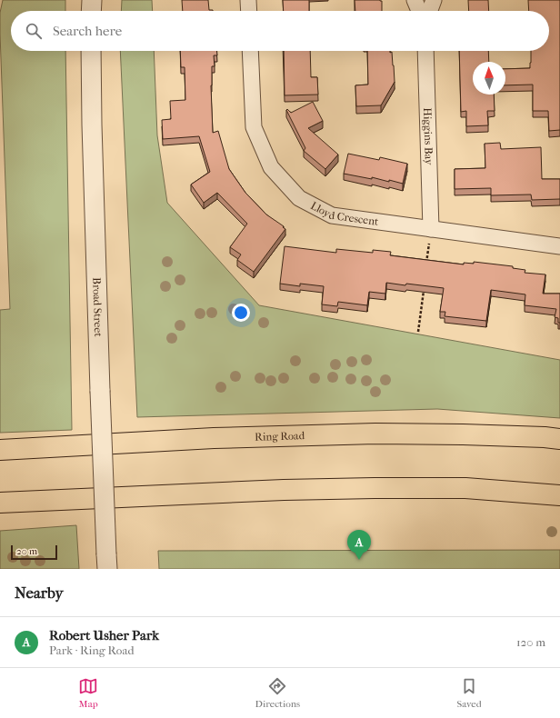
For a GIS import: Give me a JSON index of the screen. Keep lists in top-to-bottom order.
{
  "streets": {
    "highway": ["Ring Road"],
    "street": ["Higgins Bay", "Lloyd Crescent", "Broad Street"]
  },
  "crossings": [
    ["Higgins Bay", "Lloyd Crescent"]
  ],
  "scale_bar": "20 m",
  "north": "top",
  "page": {
    "search": "Search here",
    "pins": "A",
    "scale": "20 m",
    "heading": "Nearby",
    "list": [
      {
        "mark": "A",
        "name": "Robert Usher Park",
        "note": "Park · Ring Road",
        "value": "120 m"
      }
    ],
    "nav": ["Map", "Directions", "Saved"]
  }
}
